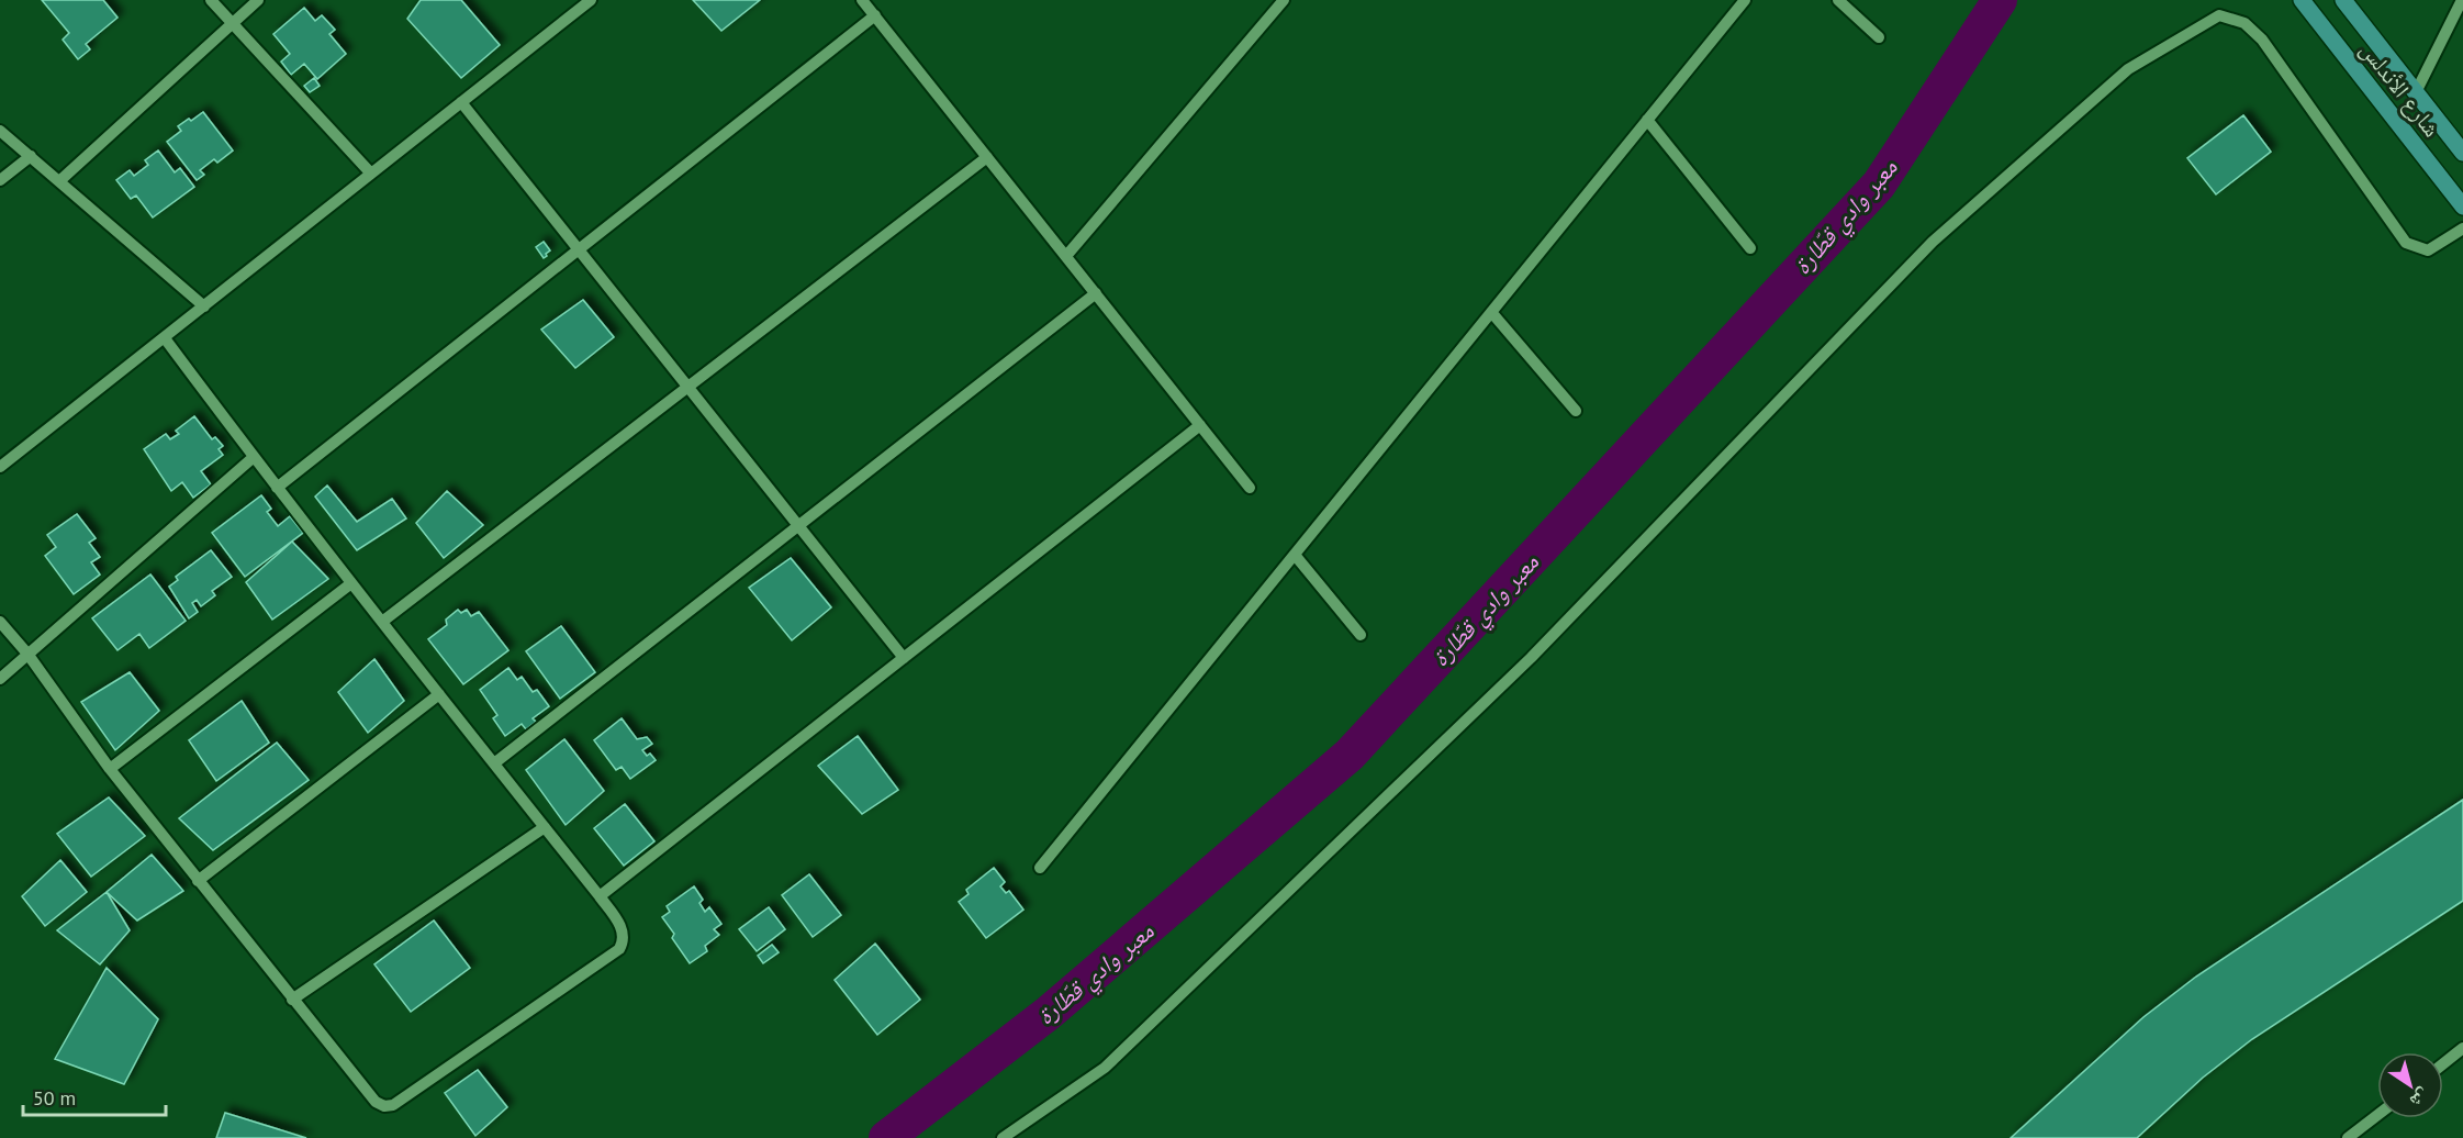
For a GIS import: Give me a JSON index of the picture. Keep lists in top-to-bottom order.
{
  "streets": {
    "main road": ["شارع الأندلس"]
  },
  "water": ["معبر وادي قطّارة"],
  "scale_bar": "50 m",
  "north": "bottom right"
}
